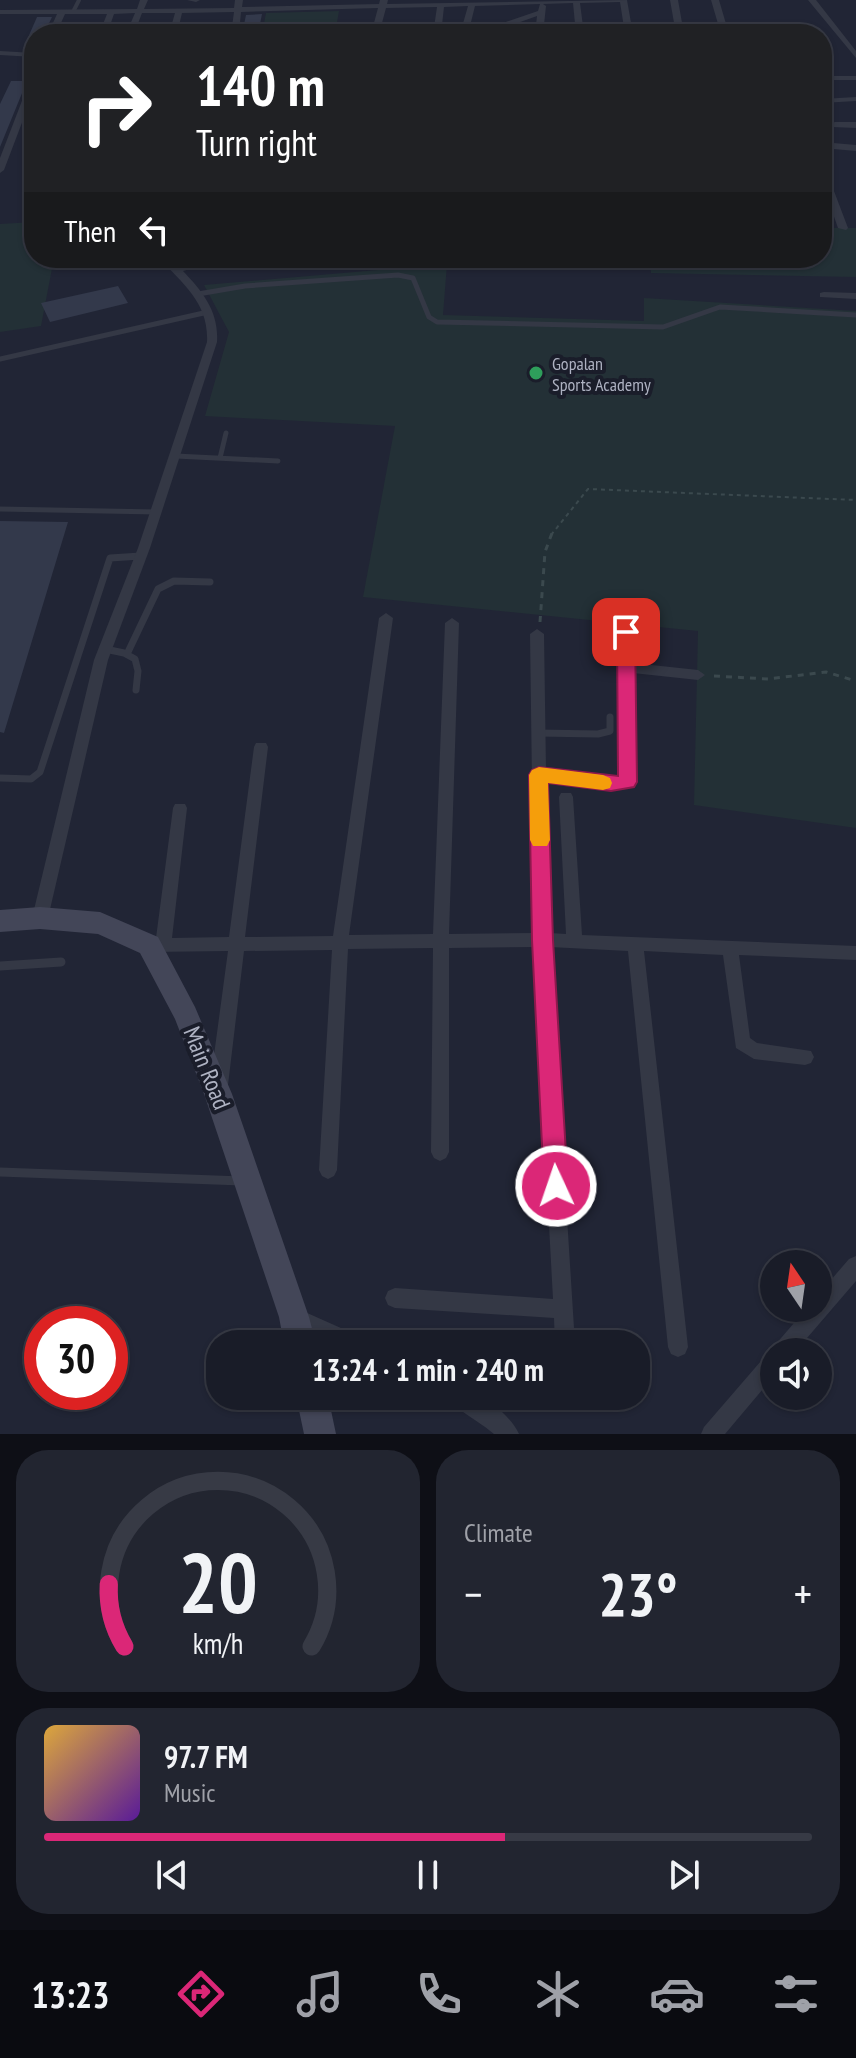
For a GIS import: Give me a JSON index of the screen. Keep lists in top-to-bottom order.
{
  "streets": {
    "street": ["Main Road"]
  },
  "places": ["Gopalan Sports Academy"],
  "north": "top",
  "page": {
    "turn": ["140 m", "Turn right"],
    "then": "Then",
    "limit": "30",
    "trip": "13:24 · 1 min · 240 m",
    "tile": "Climate",
    "heat": ["−", "23°", "+"],
    "song": ["97.7 FM", "Music"],
    "tabs": "13:23",
    "gauge": ["20", "km/h"]
  }
}
